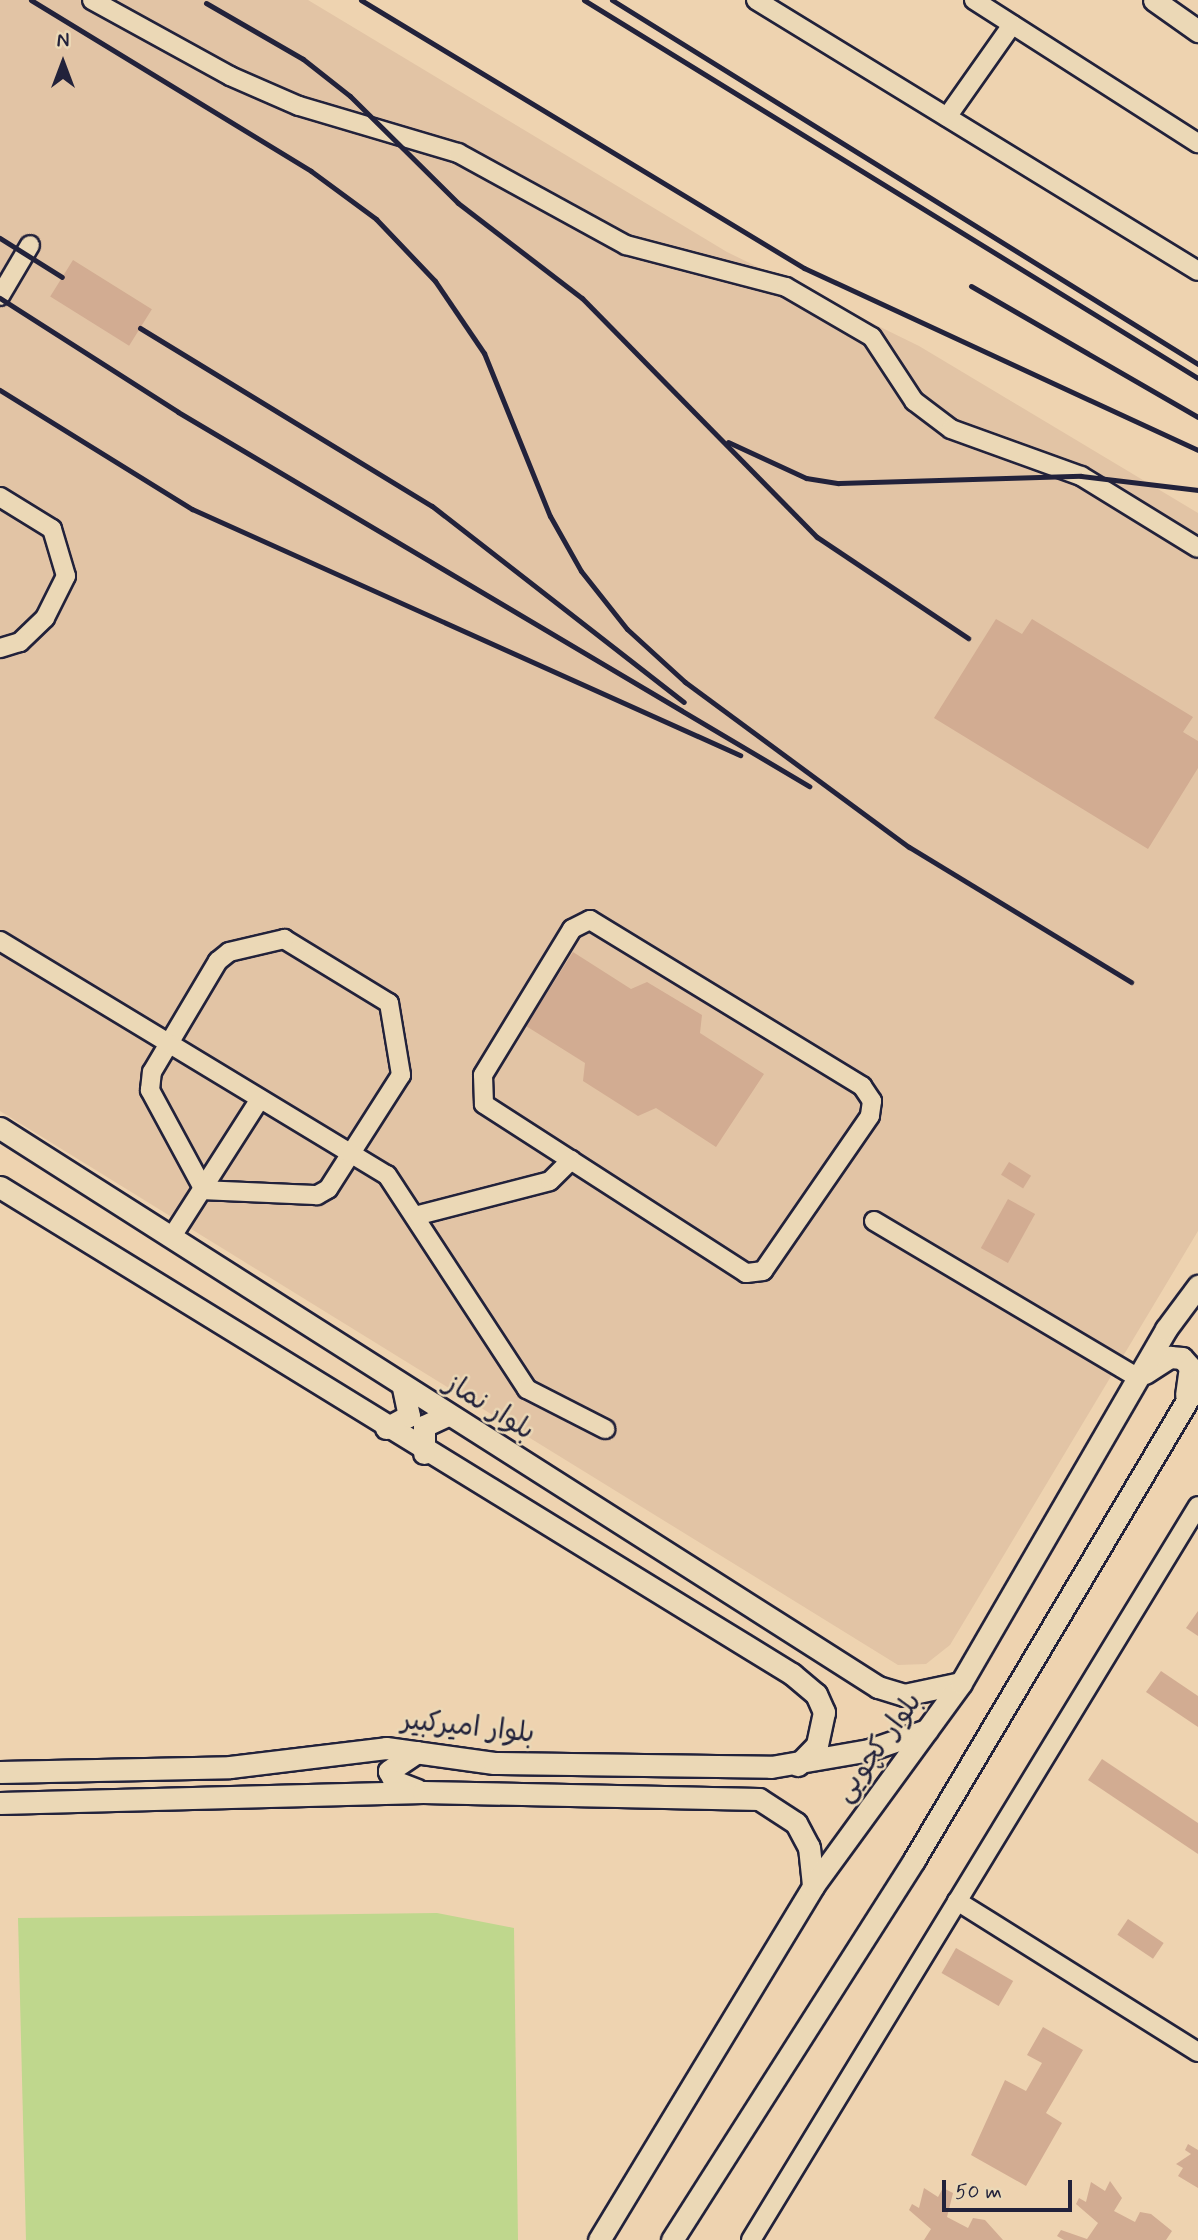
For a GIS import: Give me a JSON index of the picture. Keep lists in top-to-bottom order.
{
  "streets": {
    "main road": ["بلوار نماز", "بلوار امیرکبیر", "بلوار کچویی"]
  },
  "crossings": [
    ["بلوار نماز", "بلوار کچویی"],
    ["بلوار امیرکبیر", "بلوار کچویی"]
  ],
  "scale_bar": "50 m",
  "north": "top"
}
